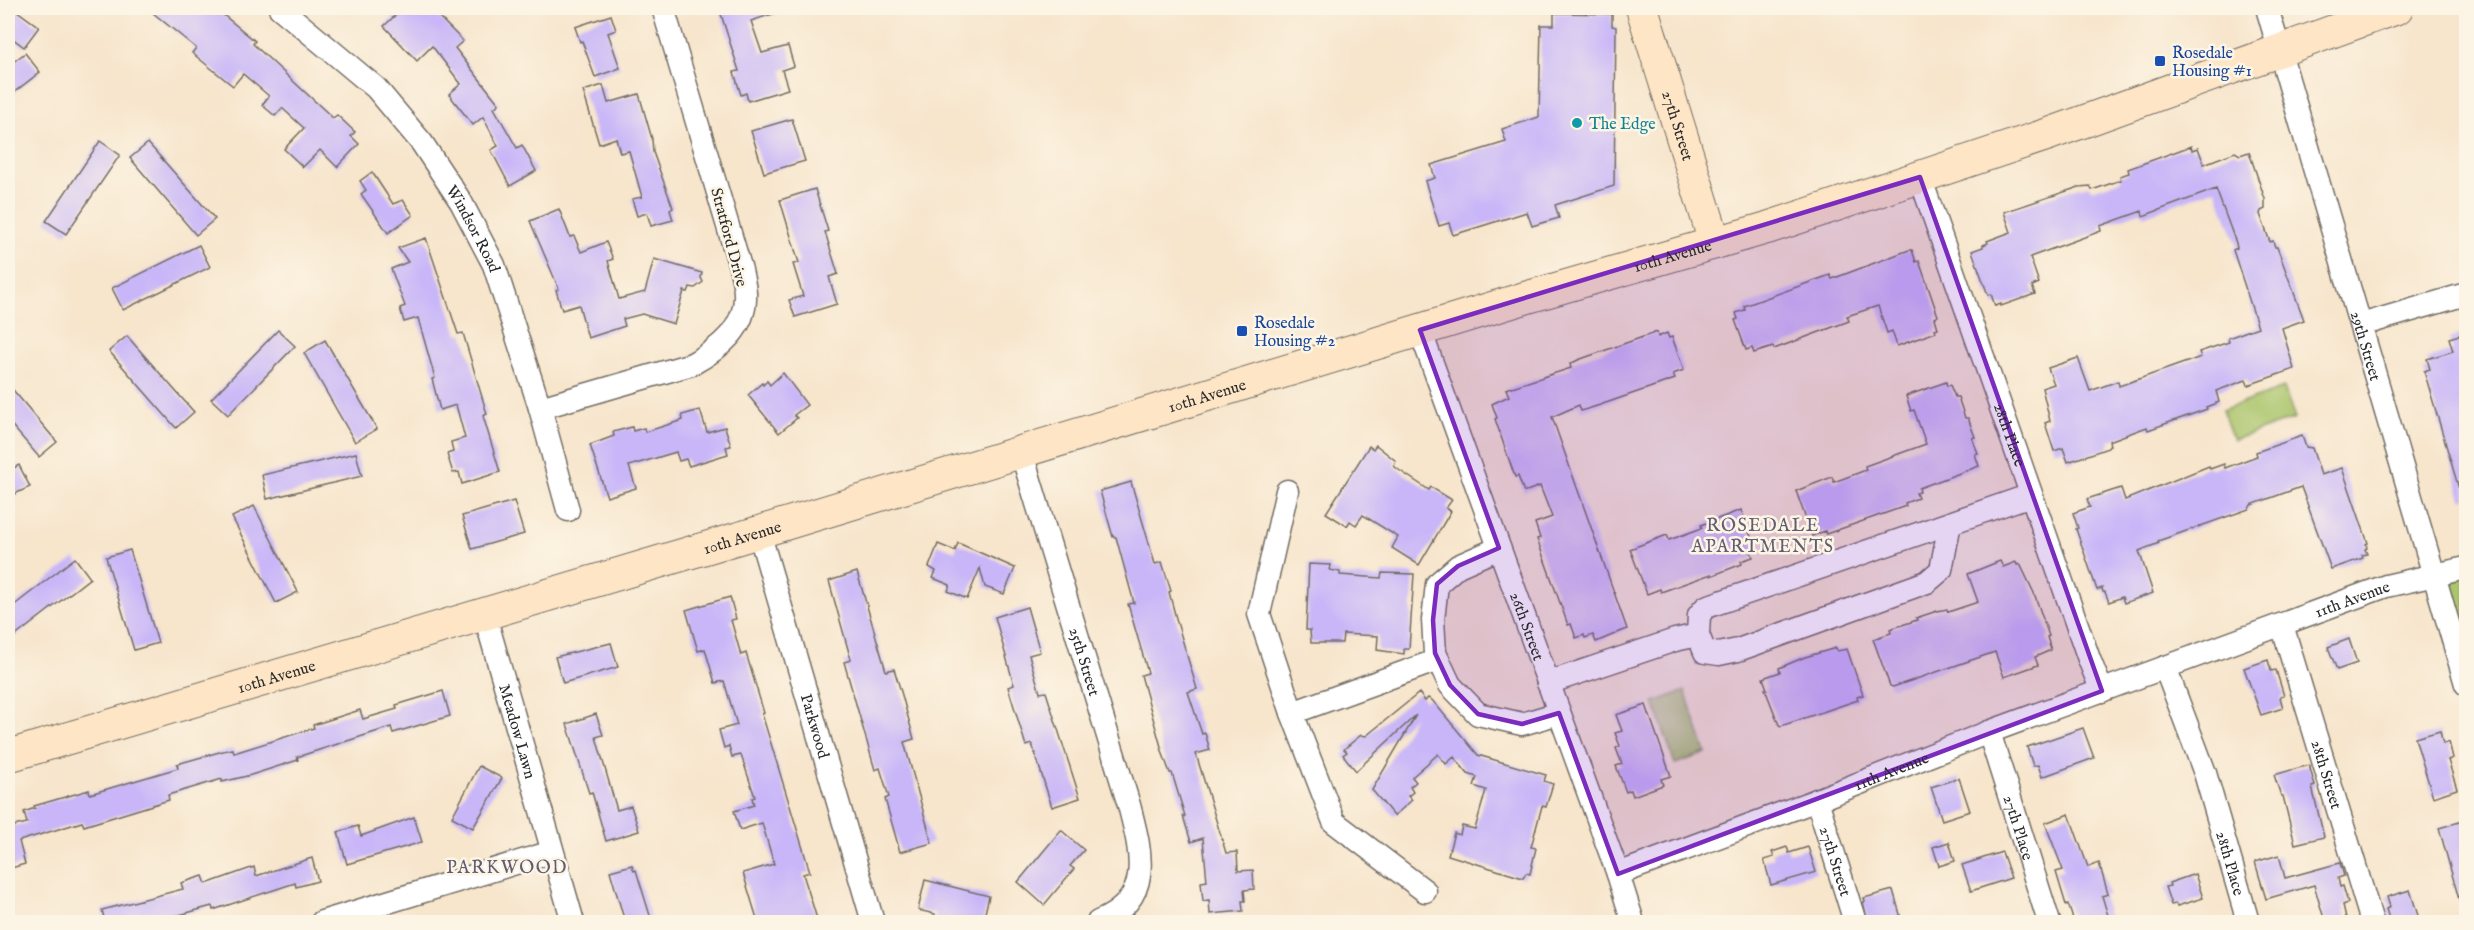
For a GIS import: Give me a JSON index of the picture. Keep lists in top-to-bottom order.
{
  "streets": {
    "main road": ["27th Street", "10th Avenue"],
    "street": [
      "Windsor Road",
      "Stratford Drive",
      "29th Street",
      "28th Place",
      "11th Avenue",
      "26th Street",
      "25th Street",
      "Parkwood",
      "Meadow Lawn",
      "28th Street",
      "27th Place"
    ]
  },
  "crossings": [
    ["27th Street", "10th Avenue"],
    ["27th Street", "11th Avenue"],
    ["Windsor Road", "Stratford Drive"],
    ["10th Avenue", "29th Street"],
    ["10th Avenue", "28th Place"],
    ["10th Avenue", "26th Street"],
    ["10th Avenue", "25th Street"],
    ["10th Avenue", "Parkwood"],
    ["10th Avenue", "Meadow Lawn"],
    ["29th Street", "11th Avenue"],
    ["28th Place", "11th Avenue"],
    ["11th Avenue", "26th Street"],
    ["11th Avenue", "28th Street"],
    ["11th Avenue", "27th Place"]
  ],
  "districts": ["ROSEDALE APARTMENTS", "PARKWOOD"],
  "places": {
    "transit": ["Rosedale Housing #1", "Rosedale Housing #2"],
    "other": ["The Edge"]
  }
}
